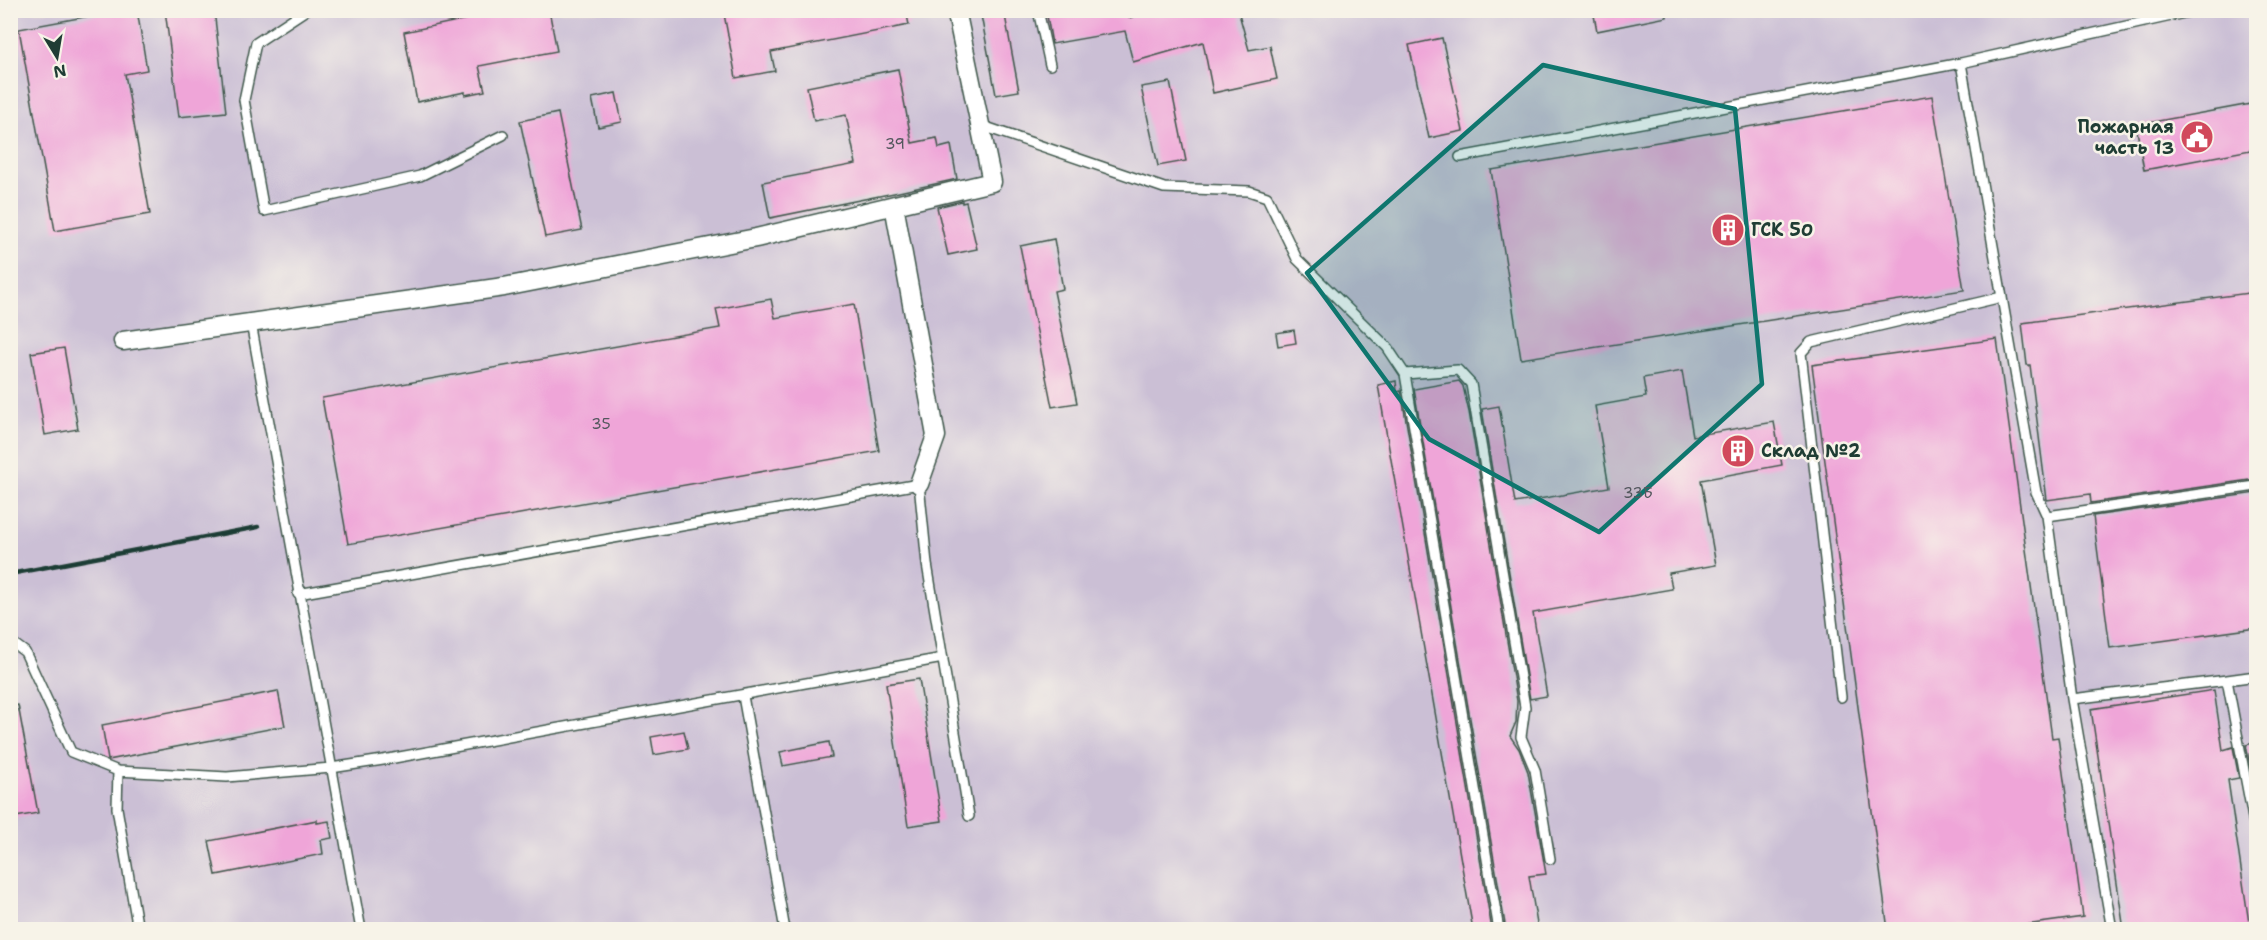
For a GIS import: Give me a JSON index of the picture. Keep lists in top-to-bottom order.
{
  "places": {
    "public building": ["Пожарная часть 13"],
    "building": ["ГСК 50", "Склад №2"]
  },
  "house_numbers": ["39", "35", "33Б"],
  "north": "bottom"
}
